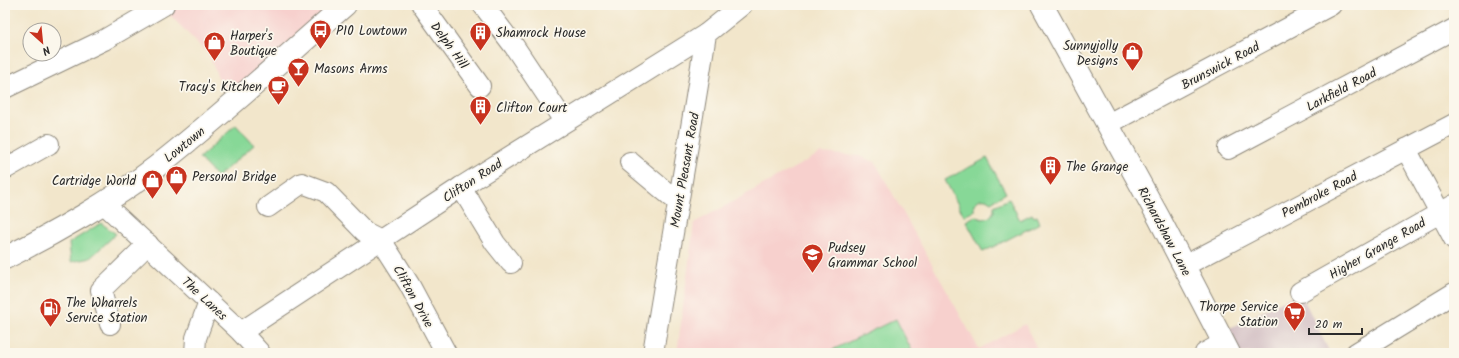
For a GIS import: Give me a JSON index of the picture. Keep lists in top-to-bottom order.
{
  "streets": {
    "main road": ["Lowtown", "Richardshaw Lane"],
    "street": [
      "Delph Hill",
      "Brunswick Road",
      "Larkfield Road",
      "Mount Pleasant Road",
      "Clifton Road",
      "Pembroke Road",
      "Higher Grange Road",
      "Clifton Drive",
      "The Lanes"
    ]
  },
  "crossings": [
    ["Brunswick Road", "Richardshaw Lane"],
    ["Lowtown", "The Lanes"],
    ["Mount Pleasant Road", "Clifton Road"],
    ["Clifton Road", "Clifton Drive"],
    ["Clifton Road", "The Lanes"],
    ["Pembroke Road", "Richardshaw Lane"]
  ],
  "places": {
    "bus stop": ["P10 Lowtown"],
    "building": ["Shamrock House", "Clifton Court", "The Grange"],
    "shop": [
      "Harper's Boutique",
      "Sunnyjolly Designs",
      "Personal Bridge",
      "Cartridge World"
    ],
    "bar": ["Masons Arms"],
    "cafe": ["Tracy's Kitchen"],
    "school or university": ["Pudsey Grammar School"],
    "fuel station": ["The Wharrels Service Station"],
    "supermarket": ["Thorpe Service Station"]
  },
  "scale_bar": "20 m",
  "north": "bottom right"
}
